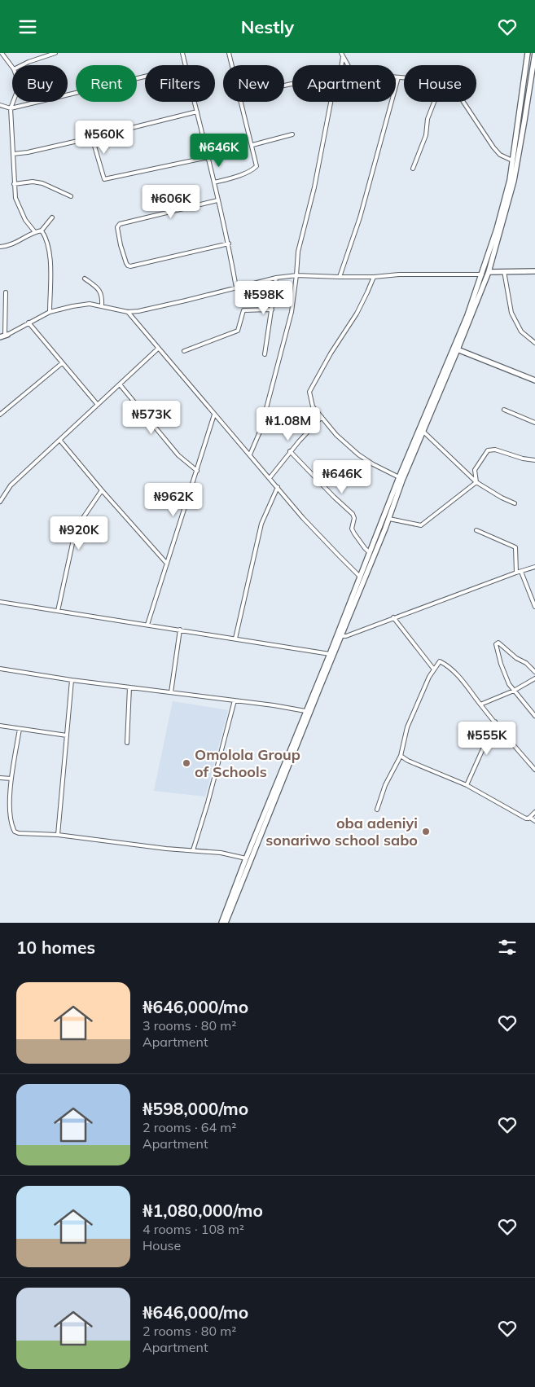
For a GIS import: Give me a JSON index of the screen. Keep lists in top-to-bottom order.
{
  "places": ["Omolola Group of Schools", "oba adeniyi sonariwo school sabo"],
  "page": {
    "header": "Nestly",
    "chip": [
      "Buy",
      "Rent",
      "Filters",
      "New",
      "Apartment",
      "House"
    ],
    "price": [
      "₦560K",
      "₦646K",
      "₦606K",
      "₦598K",
      "₦573K",
      "₦1.08M",
      "₦646K",
      "₦962K",
      "₦920K",
      "₦555K"
    ],
    "heading": "10 homes",
    "list": [
      {
        "name": "₦646,000/mo",
        "note": "3 rooms · 80 m² · Apartment"
      },
      {
        "name": "₦598,000/mo",
        "note": "2 rooms · 64 m² · Apartment"
      },
      {
        "name": "₦1,080,000/mo",
        "note": "4 rooms · 108 m² · House"
      },
      {
        "name": "₦646,000/mo",
        "note": "2 rooms · 80 m² · Apartment"
      }
    ]
  }
}
